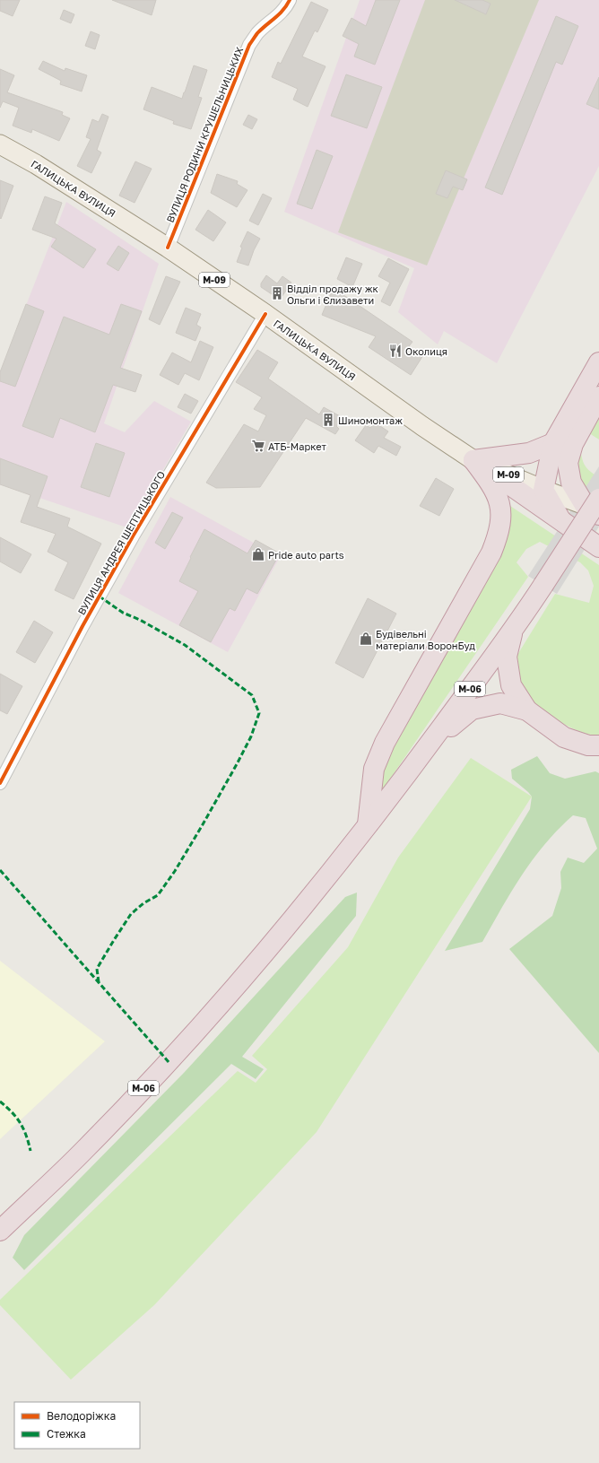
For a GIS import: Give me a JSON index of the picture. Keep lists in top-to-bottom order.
{
  "streets": {
    "highway": ["М-06"],
    "main road": ["ГАЛИЦЬКА ВУЛИЦЯ", "М-09"],
    "street": ["ВУЛИЦЯ РОДИНИ КРУШЕЛЬНИЦЬКИХ", "ВУЛИЦЯ АНДРЕЯ ШЕПТИЦЬКОГО"]
  },
  "crossings": [
    ["ВУЛИЦЯ РОДИНИ КРУШЕЛЬНИЦЬКИХ", "ГАЛИЦЬКА ВУЛИЦЯ"],
    ["ГАЛИЦЬКА ВУЛИЦЯ", "М-09"],
    ["ГАЛИЦЬКА ВУЛИЦЯ", "ВУЛИЦЯ АНДРЕЯ ШЕПТИЦЬКОГО"],
    ["М-09", "М-06"]
  ],
  "places": {
    "building": ["Відділ продажу жк Ольги і Єлизавети", "Шиномонтаж"],
    "restaurant": ["Околиця"],
    "supermarket": ["ATБ-Маркет"],
    "shop": ["Pride auto parts", "Будівельні матеріали ВоронБуд"]
  },
  "legend": ["Велодоріжка", "Стежка"]
}
